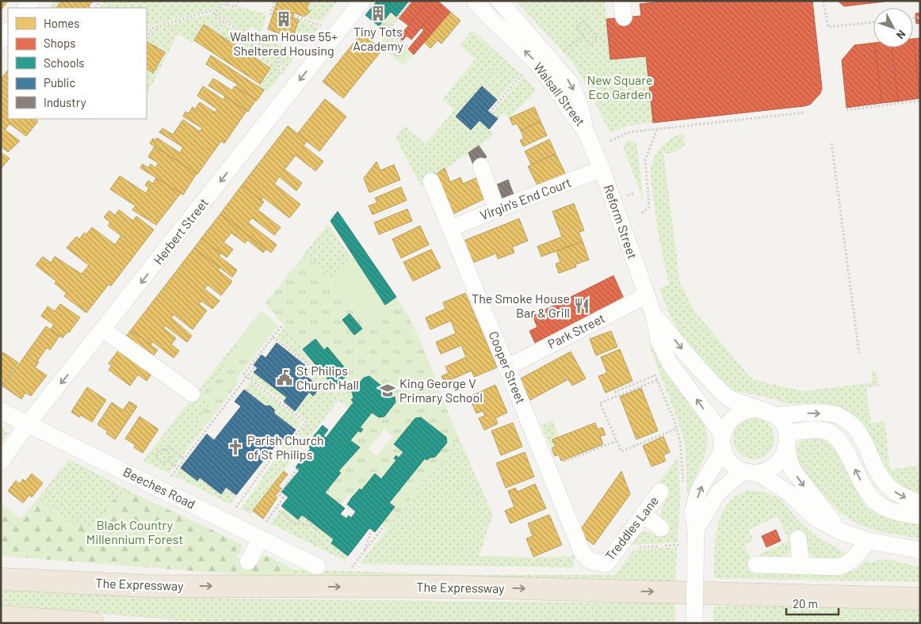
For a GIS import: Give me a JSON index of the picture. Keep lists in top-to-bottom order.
{
  "streets": {
    "highway": ["The Expressway"],
    "street": [
      "Walsall Street",
      "Virgin's End Court",
      "Reform Street",
      "Herbert Street",
      "Park Street",
      "Cooper Street",
      "Beeches Road",
      "Treddles Lane"
    ]
  },
  "crossings": [
    ["Walsall Street", "Reform Street"],
    ["Virgin's End Court", "Reform Street"],
    ["Virgin's End Court", "Cooper Street"],
    ["Reform Street", "Park Street"],
    ["Herbert Street", "Beeches Road"],
    ["Park Street", "Cooper Street"],
    ["Cooper Street", "Treddles Lane"]
  ],
  "one_way": ["Herbert Street", "The Expressway"],
  "parks": ["New Square Eco Garden", "Black Country Millennium Forest"],
  "places": {
    "building": ["Tiny Tots Academy", "Waltham House 55+ Sheltered Housing"],
    "restaurant": ["The Smoke House Bar & Grill"],
    "public building": ["St Philips Church Hall"],
    "school or university": ["King George V Primary School"],
    "church": ["Parish Church of St Philips"]
  },
  "legend": [
    "Homes",
    "Shops",
    "Schools",
    "Public",
    "Industry"
  ],
  "scale_bar": "20 m",
  "north": "bottom right"
}
